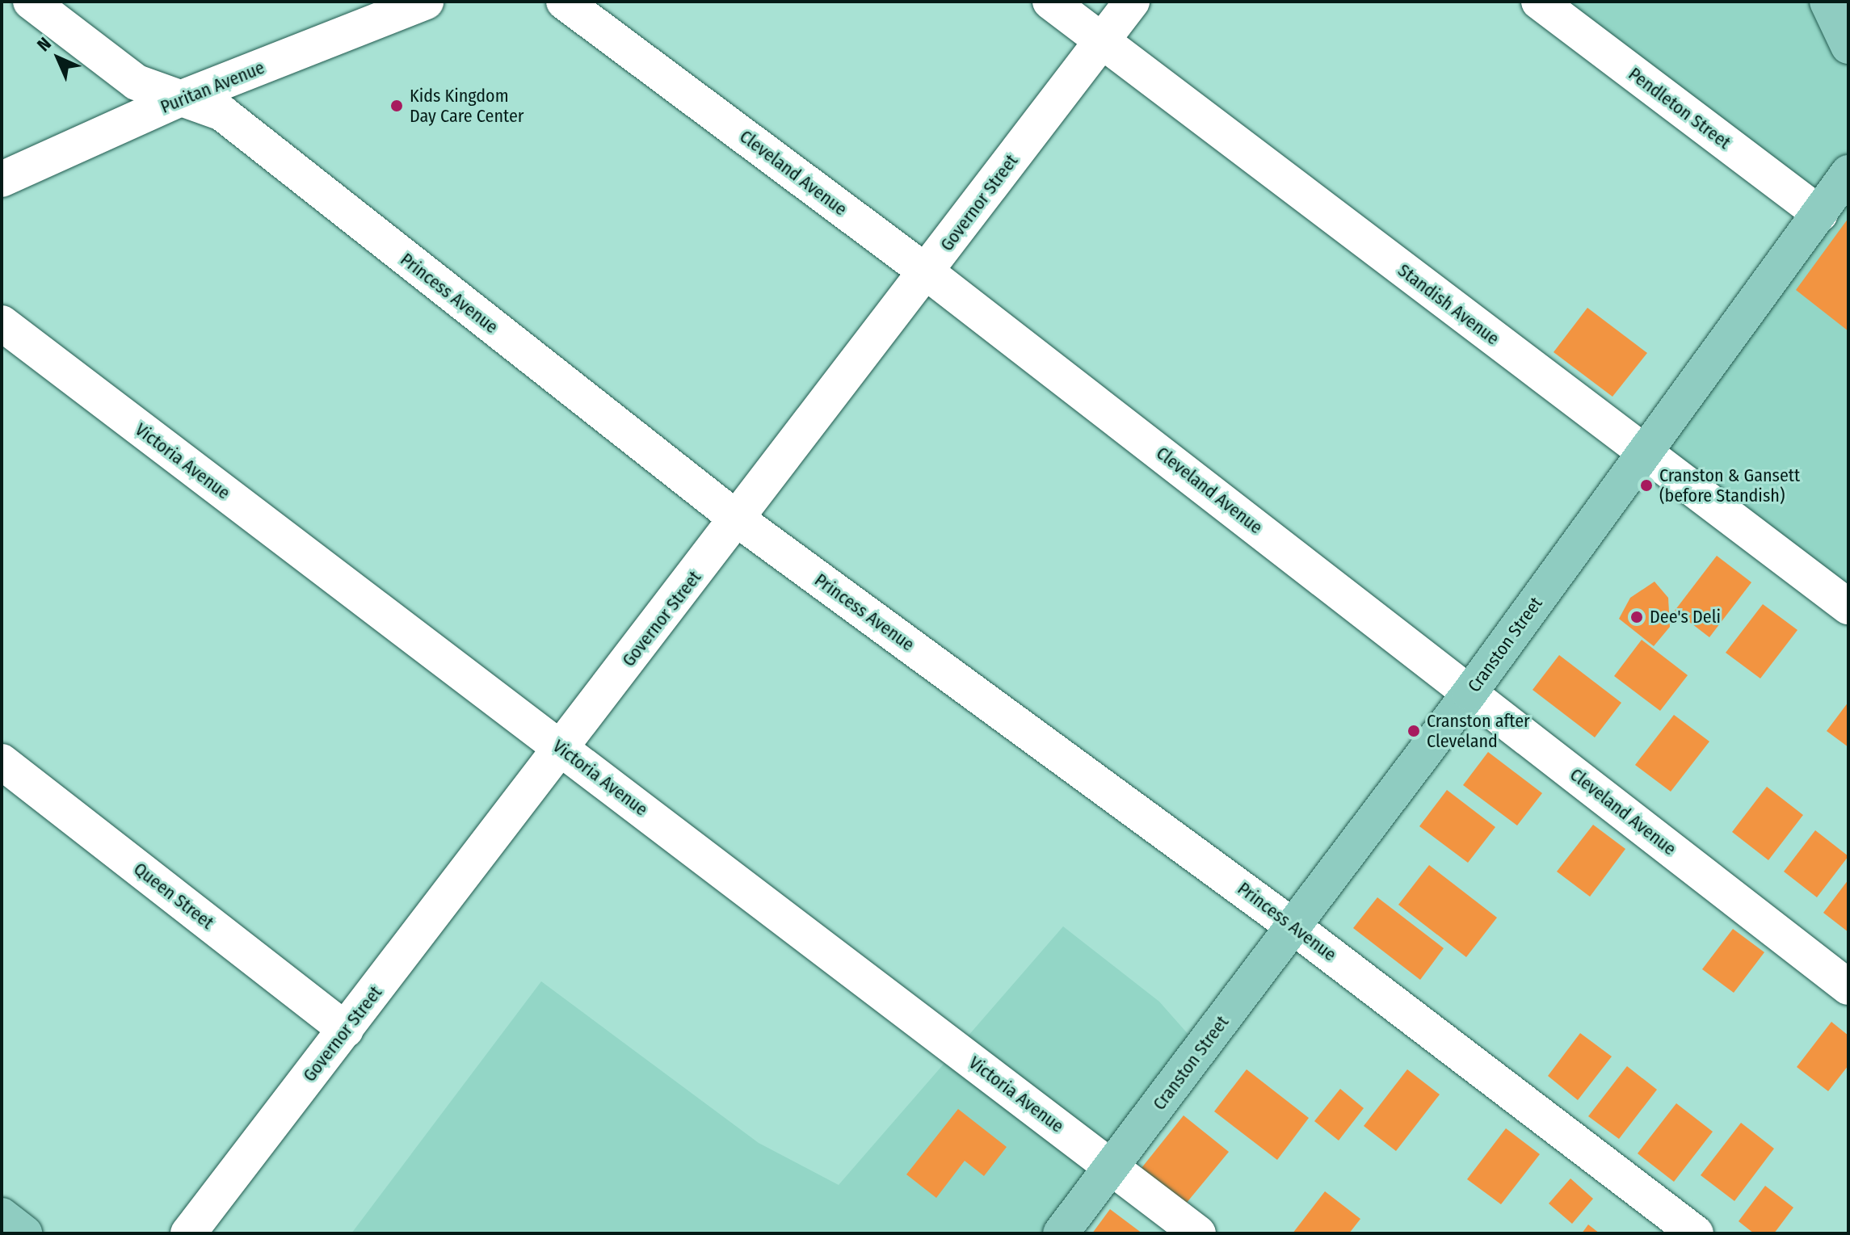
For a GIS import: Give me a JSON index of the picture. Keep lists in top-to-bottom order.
{
  "streets": {
    "main road": ["Cranston Street"],
    "street": [
      "Puritan Avenue",
      "Pendleton Street",
      "Cleveland Avenue",
      "Governor Street",
      "Princess Avenue",
      "Standish Avenue",
      "Victoria Avenue",
      "Queen Street"
    ]
  },
  "crossings": [
    ["Puritan Avenue", "Princess Avenue"],
    ["Pendleton Street", "Cranston Street"],
    ["Cleveland Avenue", "Governor Street"],
    ["Cleveland Avenue", "Cranston Street"],
    ["Governor Street", "Princess Avenue"],
    ["Governor Street", "Standish Avenue"],
    ["Governor Street", "Victoria Avenue"],
    ["Governor Street", "Queen Street"],
    ["Princess Avenue", "Cranston Street"],
    ["Standish Avenue", "Cranston Street"],
    ["Victoria Avenue", "Cranston Street"]
  ],
  "places": [
    "Kids Kingdom Day Care Center",
    "Cranston & Gansett (before Standish)",
    "Dee's Deli",
    "Cranston after Cleveland"
  ],
  "north": "top left"
}
